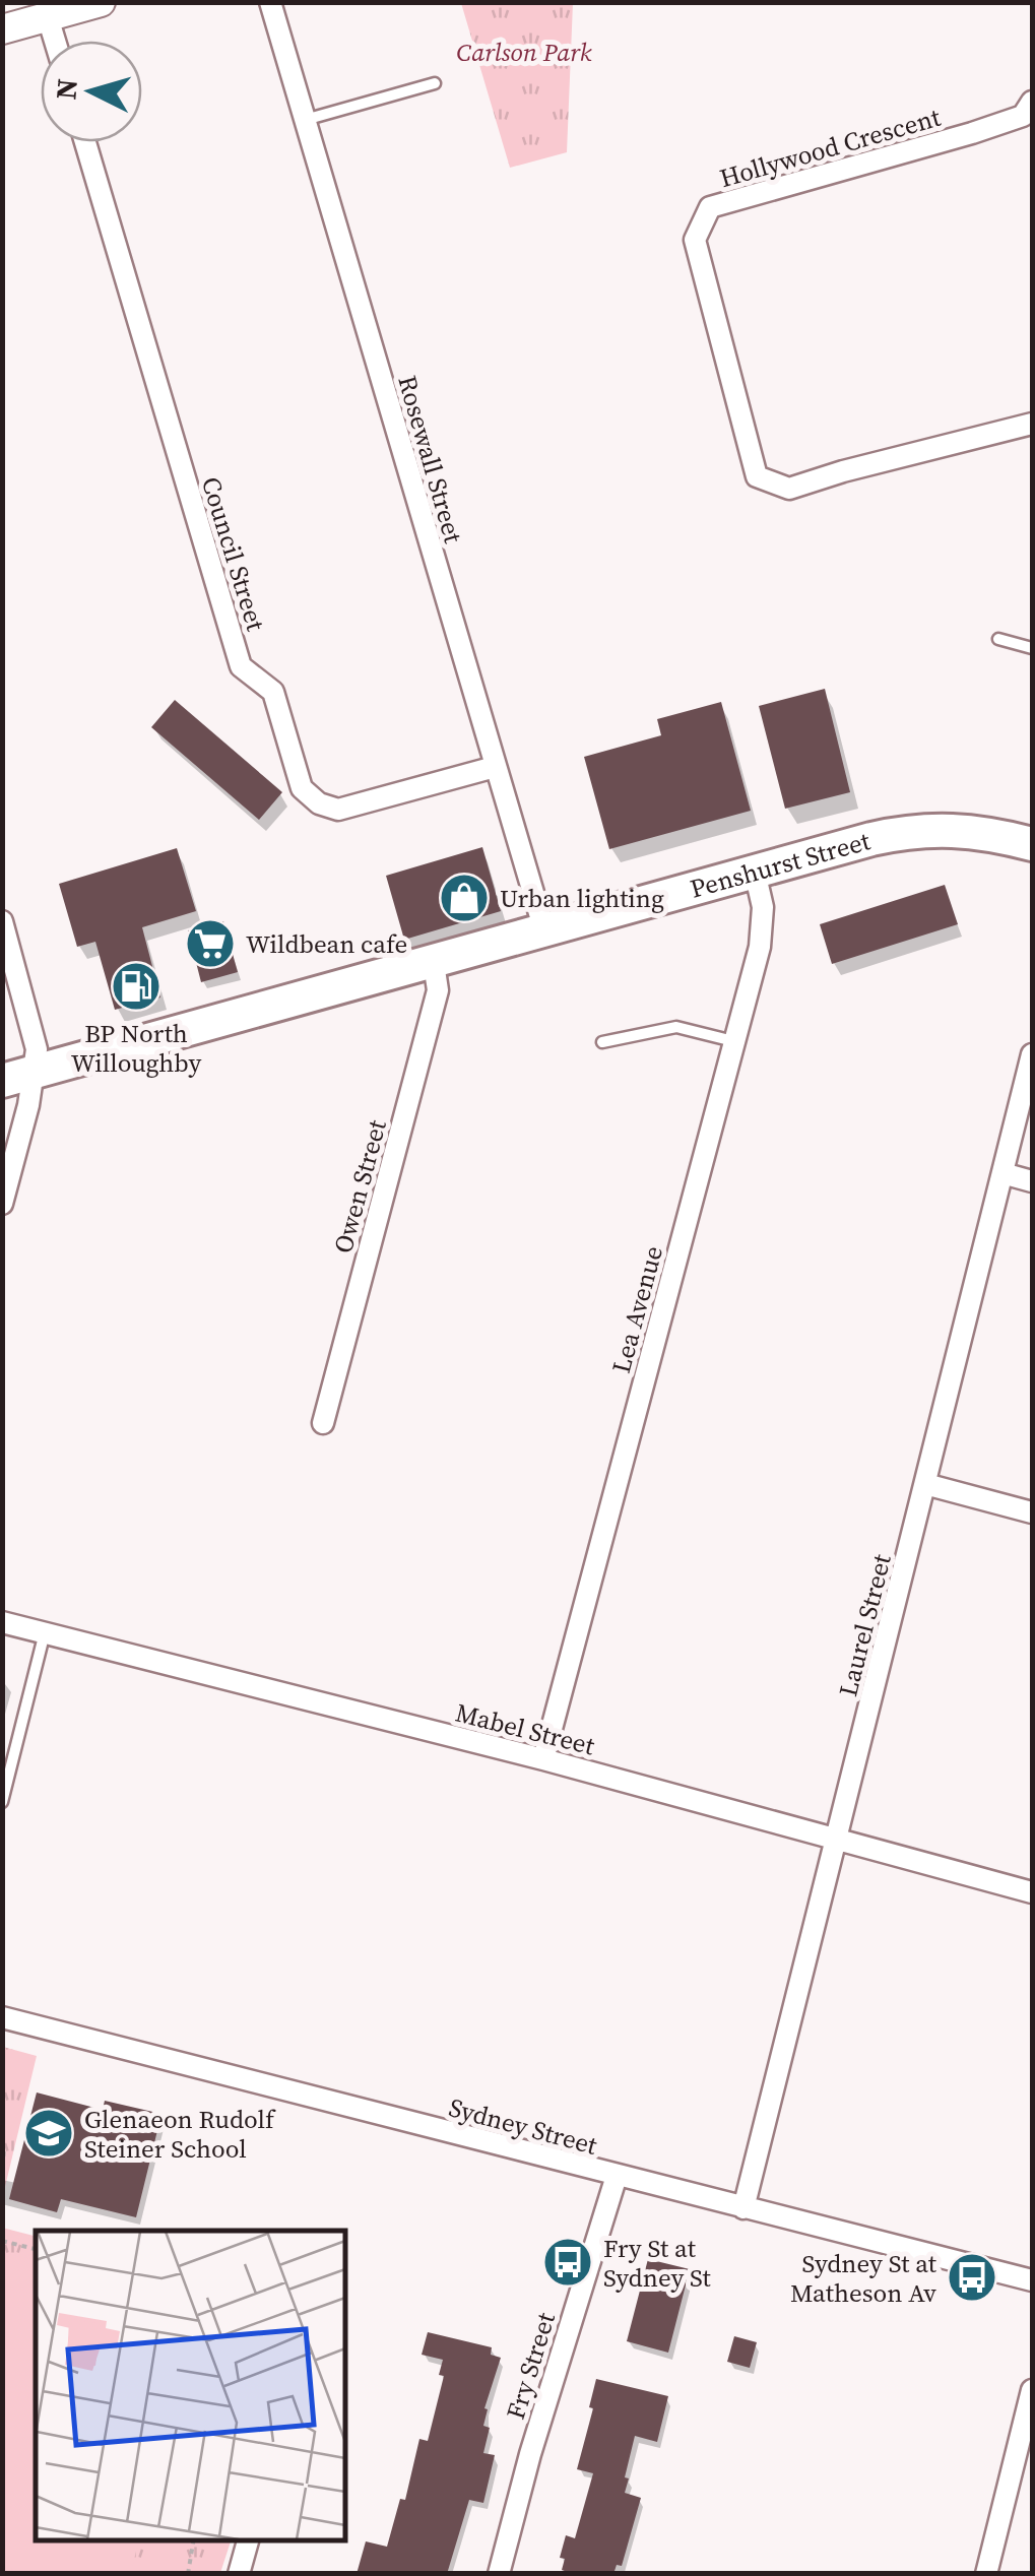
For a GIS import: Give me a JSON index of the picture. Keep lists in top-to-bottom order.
{
  "streets": {
    "main road": ["Penshurst Street"],
    "street": [
      "Hollywood Crescent",
      "Rosewall Street",
      "Council Street",
      "Owen Street",
      "Lea Avenue",
      "Laurel Street",
      "Mabel Street",
      "Sydney Street",
      "Fry Street"
    ]
  },
  "crossings": [
    ["Rosewall Street", "Council Street"],
    ["Rosewall Street", "Penshurst Street"],
    ["Penshurst Street", "Owen Street"],
    ["Penshurst Street", "Lea Avenue"],
    ["Lea Avenue", "Mabel Street"],
    ["Laurel Street", "Mabel Street"],
    ["Laurel Street", "Sydney Street"],
    ["Sydney Street", "Fry Street"]
  ],
  "parks": ["Carlson Park"],
  "places": {
    "shop": ["Urban lighting"],
    "supermarket": ["Wildbean cafe"],
    "fuel station": ["BP North Willoughby"],
    "school or university": ["Glenaeon Rudolf Steiner School"],
    "bus stop": ["Fry St at Sydney St", "Sydney St at Matheson Av"]
  },
  "north": "left"
}
